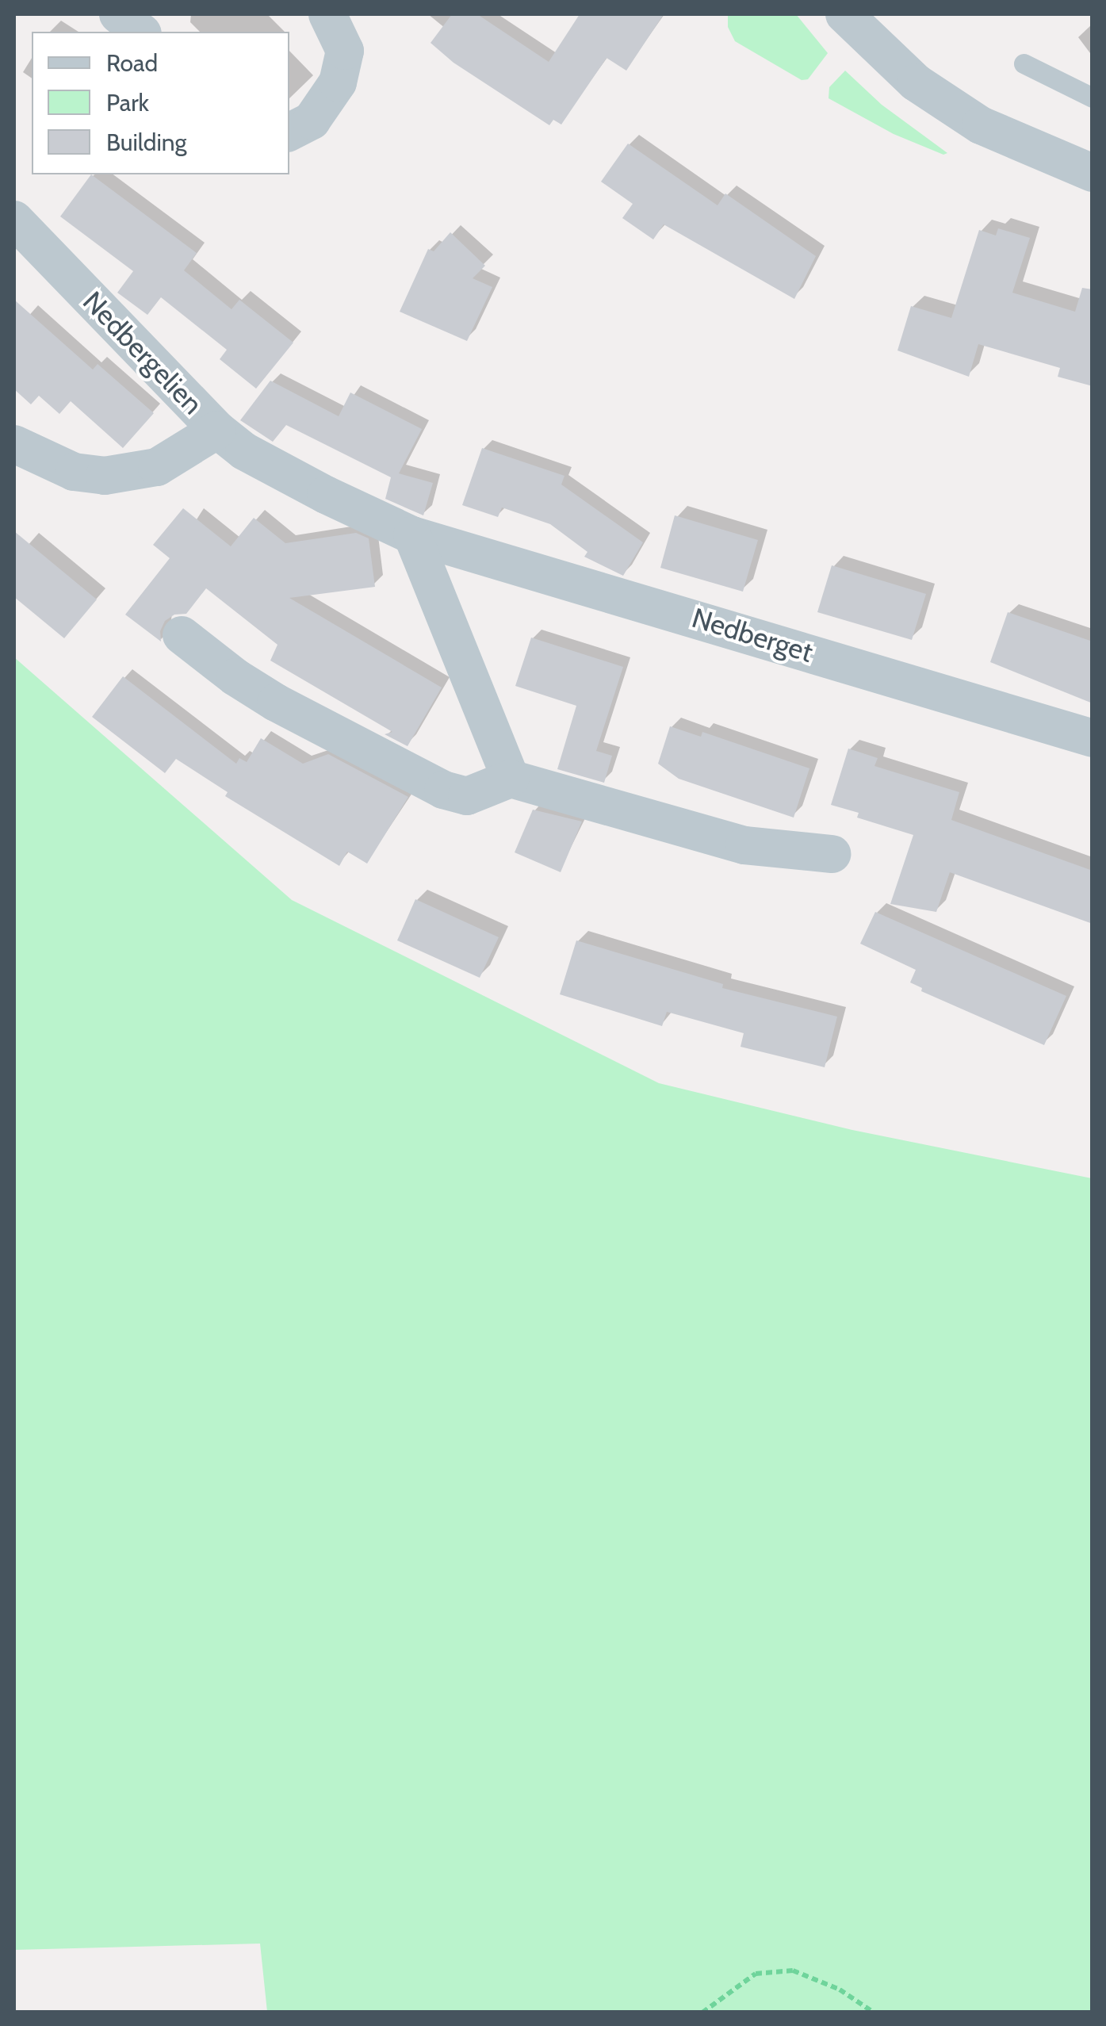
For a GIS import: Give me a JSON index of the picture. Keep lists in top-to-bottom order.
{
  "streets": {
    "street": ["Nedbergelien", "Nedberget"]
  },
  "crossings": [
    ["Nedbergelien", "Nedberget"]
  ],
  "legend": ["Road", "Park", "Building"]
}
